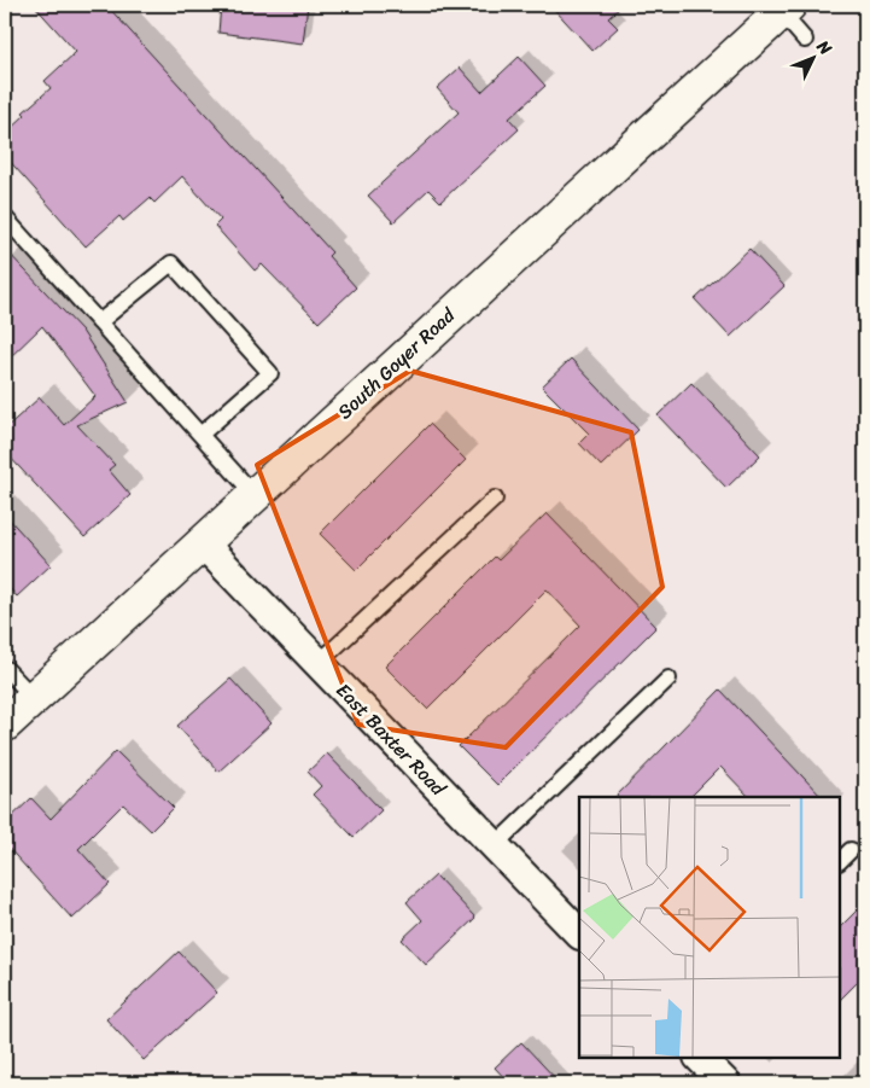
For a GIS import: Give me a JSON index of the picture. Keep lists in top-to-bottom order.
{
  "streets": {
    "street": ["South Goyer Road", "East Baxter Road"]
  },
  "crossings": [
    ["South Goyer Road", "East Baxter Road"]
  ],
  "north": "top right"
}
